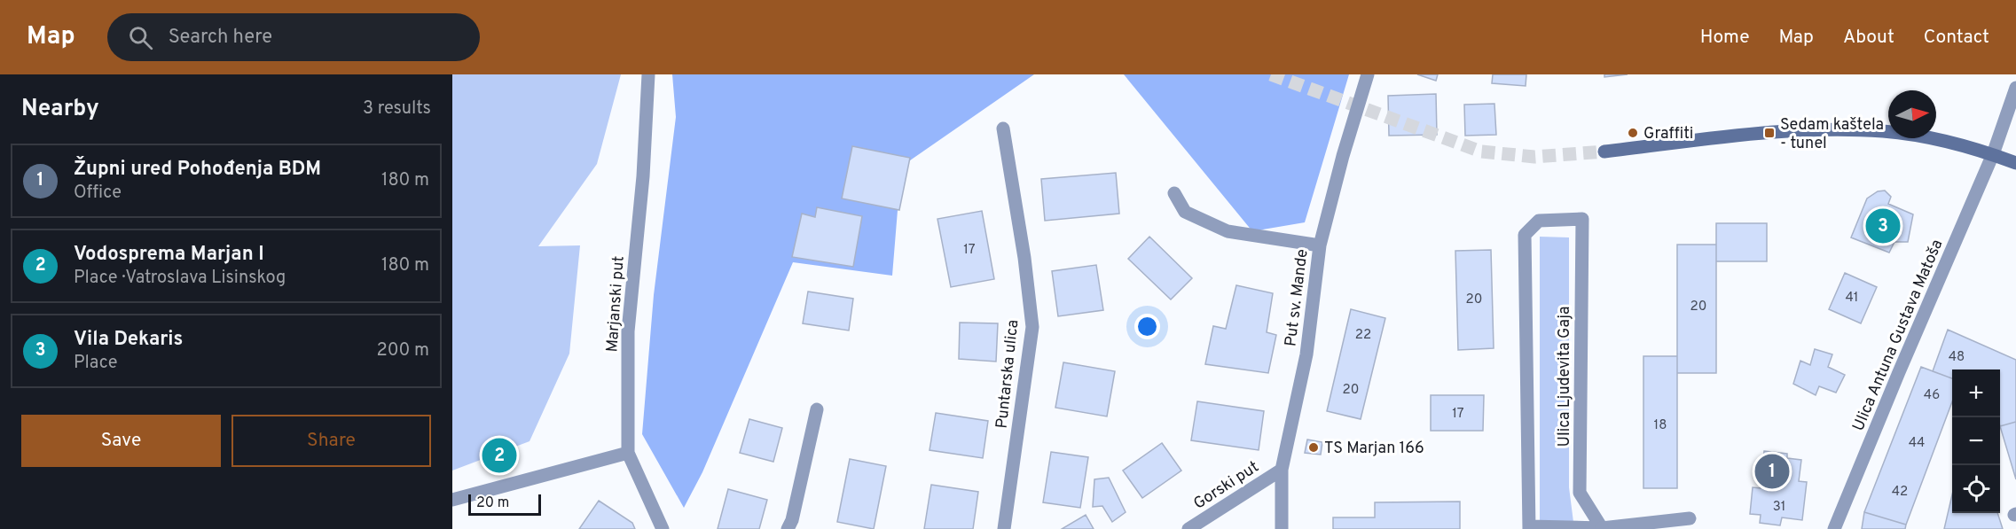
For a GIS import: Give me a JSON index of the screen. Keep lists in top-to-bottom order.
{
  "streets": {
    "street": [
      "Put sv. Mande",
      "Marjanski put",
      "Ulica Antuna Gustava Matoša",
      "Puntarska ulica",
      "Ulica Ljudevita Gaja",
      "Gorski put"
    ]
  },
  "crossings": [
    ["Put sv. Mande", "Gorski put"]
  ],
  "places": {
    "other": ["Graffiti", "TS Marjan 166"],
    "transit": ["Sedam kaštela - tunel"]
  },
  "house_numbers": [
    "17",
    "41",
    "20",
    "20",
    "22",
    "48",
    "20",
    "46",
    "17",
    "18",
    "44",
    "42",
    "31"
  ],
  "scale_bar": "20 m",
  "north": "right",
  "page": {
    "header": "Map",
    "search": "Search here",
    "nav": [
      "Home",
      "Map",
      "About",
      "Contact"
    ],
    "heading": ["Nearby", "3 results"],
    "list": [
      {
        "mark": "1",
        "name": "Župni ured Pohođenja BDM",
        "note": "Office",
        "value": "180 m"
      },
      {
        "mark": "2",
        "name": "Vodosprema Marjan I",
        "note": "Place · Vatroslava Lisinskog",
        "value": "180 m"
      },
      {
        "mark": "3",
        "name": "Vila Dekaris",
        "note": "Place",
        "value": "200 m"
      }
    ],
    "pins": ["3", "2", "1"],
    "map_buttons": ["+", "−"],
    "buttons": ["Save", "Share"],
    "scale": "20 m"
  }
}
